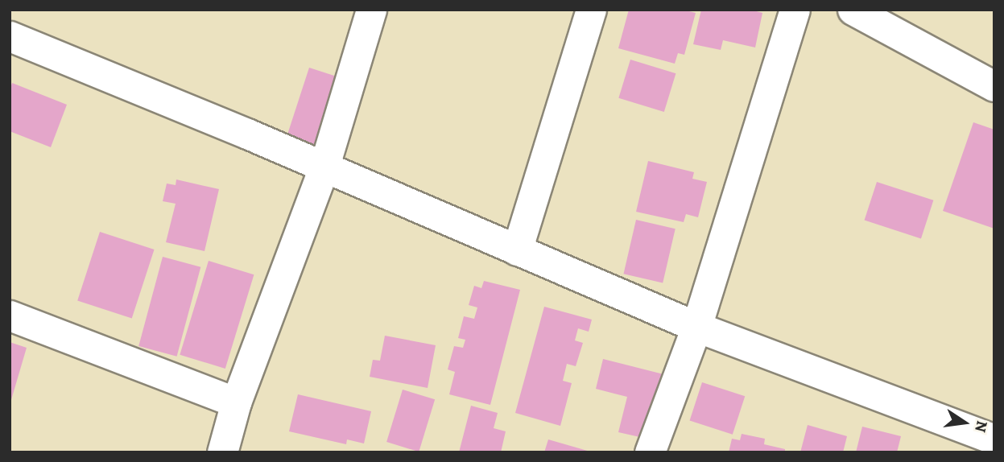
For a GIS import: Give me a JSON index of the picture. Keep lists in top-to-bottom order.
{
  "north": "right"
}
